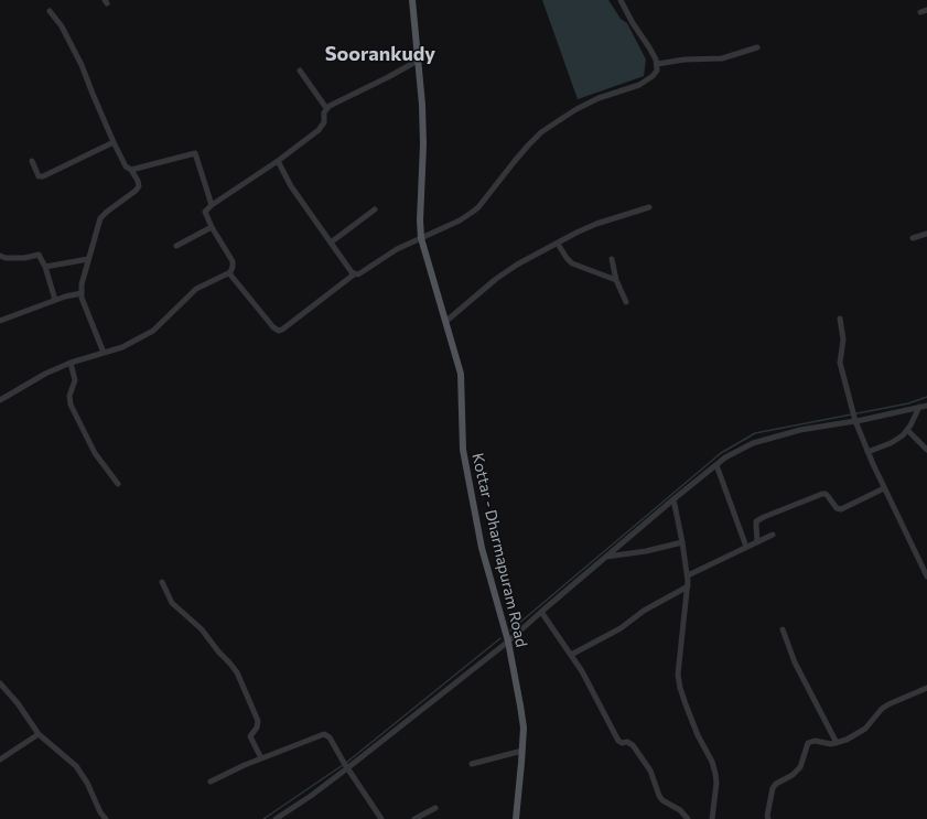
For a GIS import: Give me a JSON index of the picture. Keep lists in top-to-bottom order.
{
  "streets": {
    "main road": ["Kottar - Dharmapuram Road"]
  },
  "districts": ["Soorankudy"]
}
